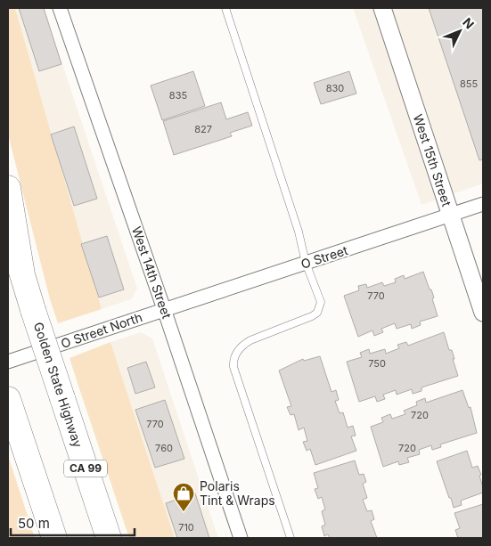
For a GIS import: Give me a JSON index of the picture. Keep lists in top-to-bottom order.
{
  "streets": {
    "highway": ["Golden State Highway", "CA 99"],
    "street": [
      "West 15th Street",
      "O Street",
      "West 14th Street",
      "O Street North"
    ]
  },
  "crossings": [
    ["West 15th Street", "O Street"],
    ["O Street", "West 14th Street"],
    ["O Street", "O Street North"],
    ["West 14th Street", "O Street North"]
  ],
  "places": {
    "shop": ["Polaris Tint & Wraps"]
  },
  "house_numbers": [
    "855",
    "830",
    "835",
    "827",
    "770",
    "750",
    "720",
    "770",
    "760",
    "720",
    "710"
  ],
  "scale_bar": "50 m",
  "north": "top right"
}
